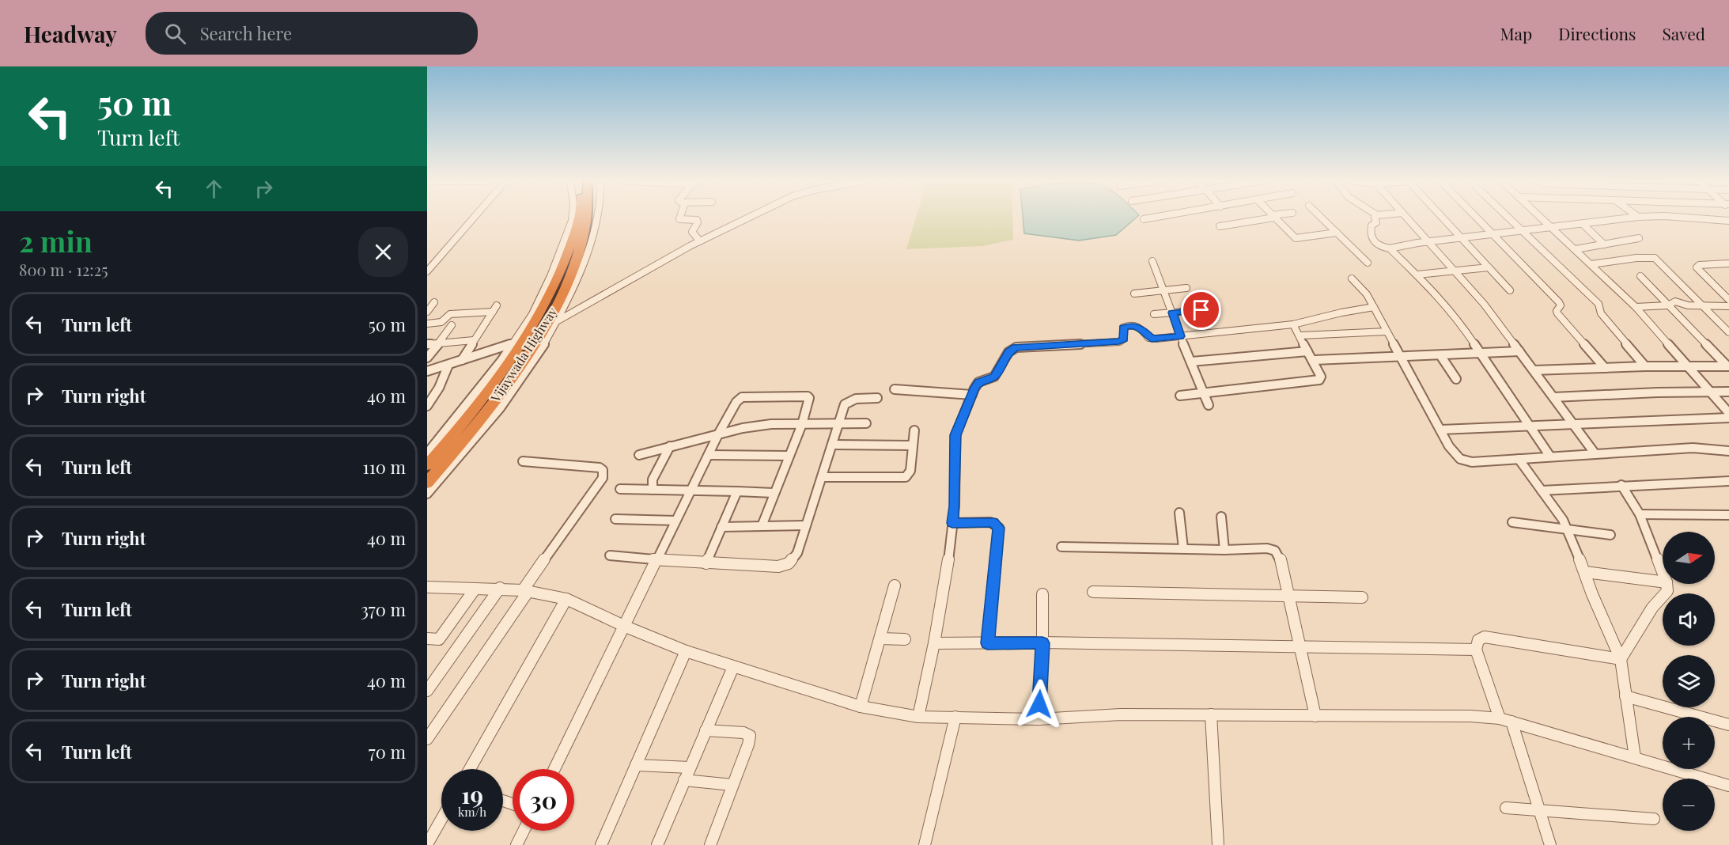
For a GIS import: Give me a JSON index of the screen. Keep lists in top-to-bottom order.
{
  "streets": {
    "highway": ["Vijaywada Highway"]
  },
  "north": "right",
  "page": {
    "header": "Headway",
    "search": "Search here",
    "nav": ["Map", "Directions", "Saved"],
    "turn": ["50 m", "Turn left"],
    "heading": ["2 min", "800 m · 12:25"],
    "list": [
      {
        "name": "Turn left",
        "value": "50 m"
      },
      {
        "name": "Turn right",
        "value": "40 m"
      },
      {
        "name": "Turn left",
        "value": "110 m"
      },
      {
        "name": "Turn right",
        "value": "40 m"
      },
      {
        "name": "Turn left",
        "value": "370 m"
      },
      {
        "name": "Turn right",
        "value": "40 m"
      },
      {
        "name": "Turn left",
        "value": "70 m"
      }
    ],
    "map_buttons": ["+", "−"],
    "speed": "19 km/h",
    "limit": "30"
  }
}
